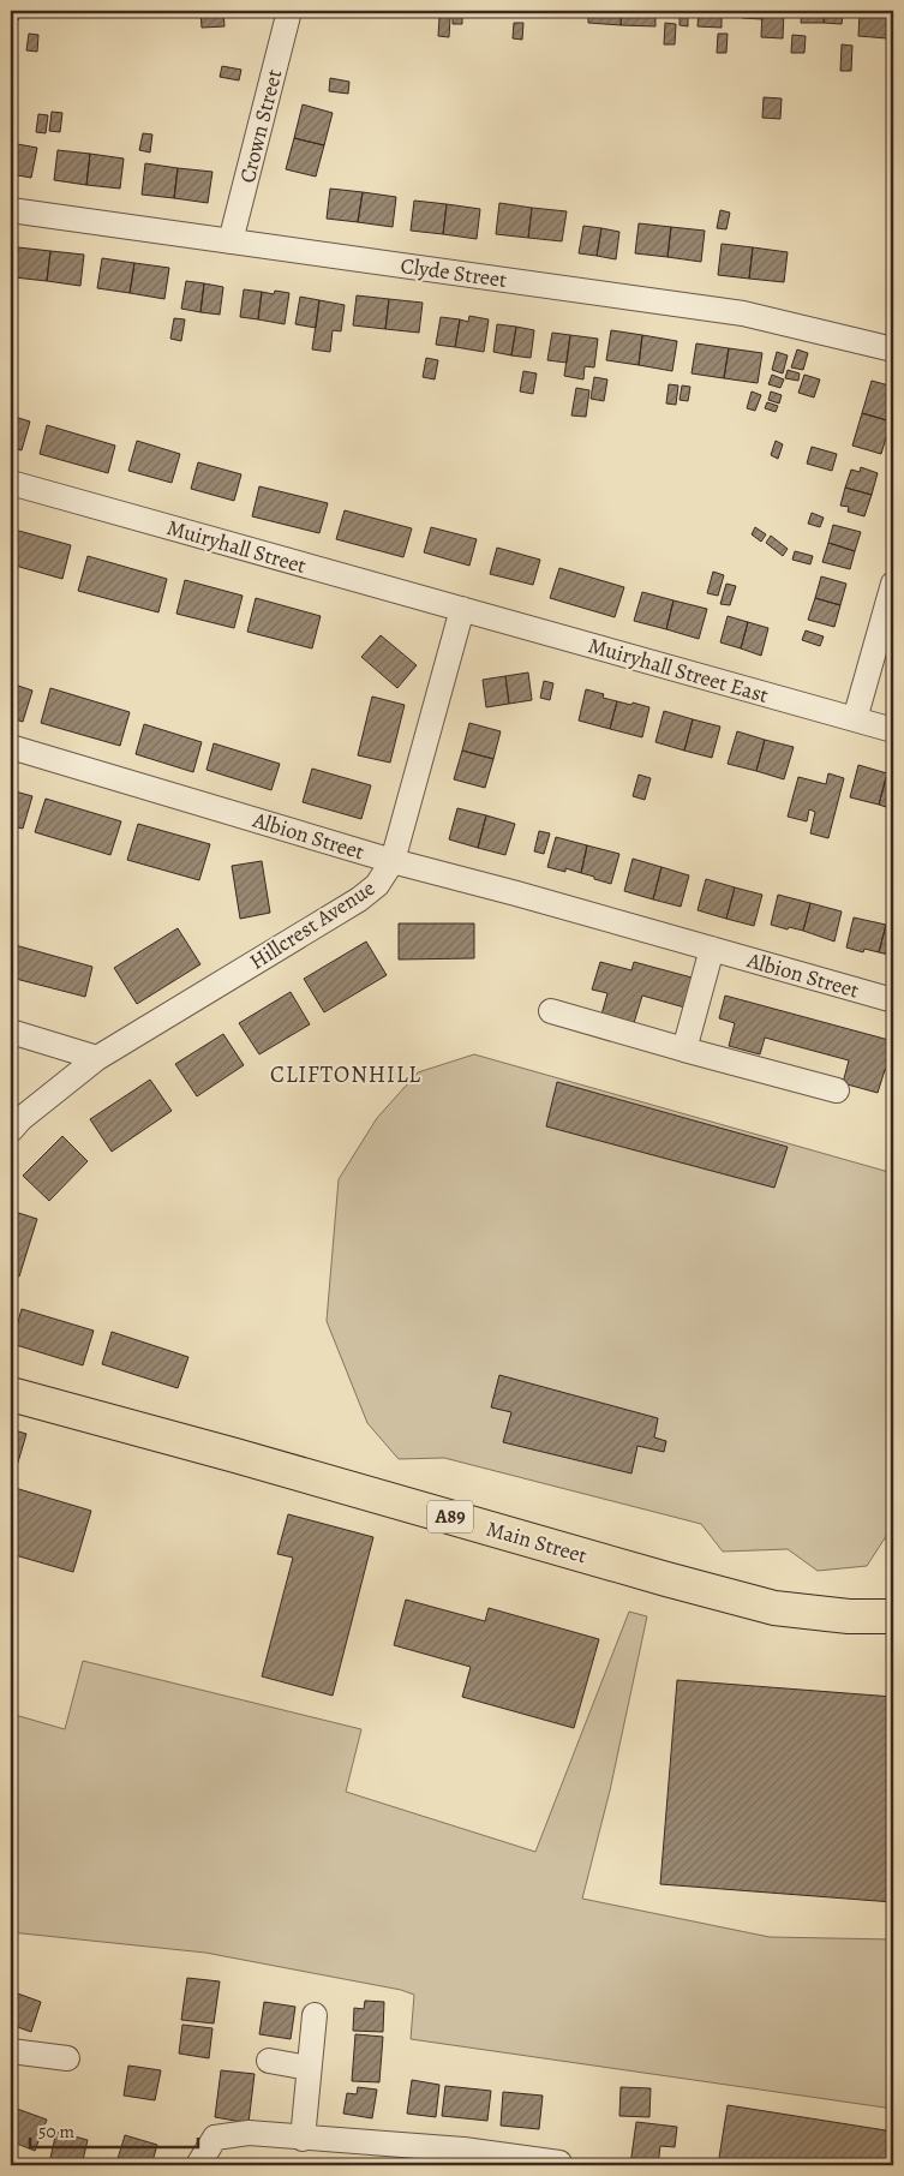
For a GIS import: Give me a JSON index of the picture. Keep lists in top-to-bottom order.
{
  "streets": {
    "main road": ["A89", "Main Street"],
    "street": [
      "Crown Street",
      "Clyde Street",
      "Muiryhall Street",
      "Muiryhall Street East",
      "Albion Street",
      "Hillcrest Avenue"
    ]
  },
  "crossings": [
    ["Crown Street", "Clyde Street"],
    ["Muiryhall Street", "Muiryhall Street East"],
    ["Muiryhall Street", "Hillcrest Avenue"],
    ["Muiryhall Street East", "Hillcrest Avenue"],
    ["Albion Street", "Hillcrest Avenue"]
  ],
  "districts": ["CLIFTONHILL"],
  "scale_bar": "50 m"
}
